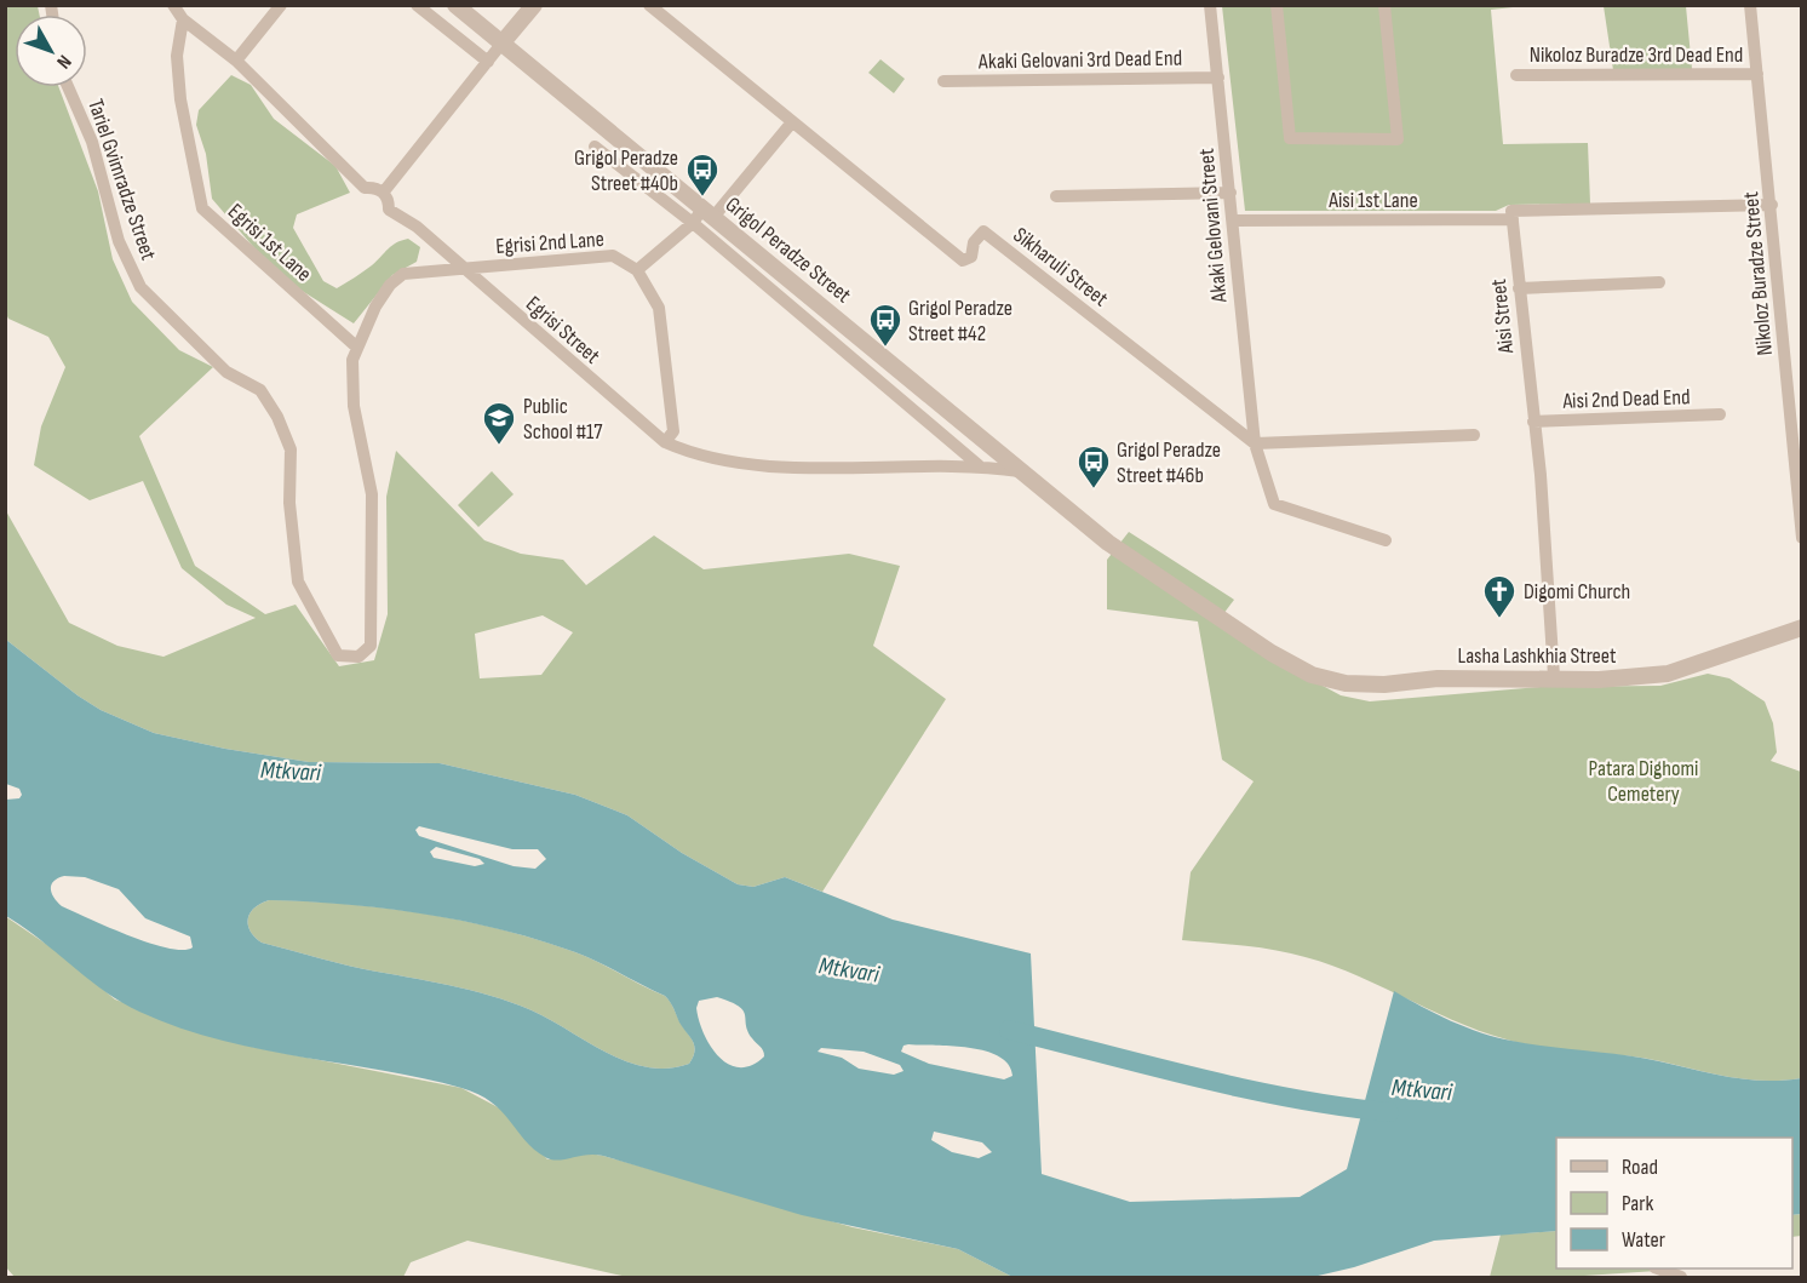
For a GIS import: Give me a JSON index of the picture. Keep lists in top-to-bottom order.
{
  "streets": {
    "street": [
      "Nikoloz Buradze 3rd Dead End",
      "Akaki Gelovani 3rd Dead End",
      "Tariel Gvimradze Street",
      "Aisi 1st Lane",
      "Akaki Gelovani Street",
      "Egrisi 1st Lane",
      "Egrisi 2nd Lane",
      "Grigol Peradze Street",
      "Sikharuli Street",
      "Nikoloz Buradze Street",
      "Aisi Street",
      "Egrisi Street",
      "Aisi 2nd Dead End",
      "Lasha Lashkhia Street"
    ]
  },
  "crossings": [
    ["Nikoloz Buradze 3rd Dead End", "Nikoloz Buradze Street"],
    ["Akaki Gelovani 3rd Dead End", "Akaki Gelovani Street"],
    ["Tariel Gvimradze Street", "Egrisi 1st Lane"],
    ["Tariel Gvimradze Street", "Egrisi 2nd Lane"],
    ["Tariel Gvimradze Street", "Egrisi Street"],
    ["Aisi 1st Lane", "Akaki Gelovani Street"],
    ["Aisi 1st Lane", "Aisi Street"],
    ["Akaki Gelovani Street", "Sikharuli Street"],
    ["Egrisi 1st Lane", "Egrisi Street"],
    ["Egrisi 2nd Lane", "Egrisi Street"],
    ["Grigol Peradze Street", "Egrisi Street"],
    ["Grigol Peradze Street", "Lasha Lashkhia Street"],
    ["Aisi Street", "Aisi 2nd Dead End"],
    ["Aisi Street", "Lasha Lashkhia Street"]
  ],
  "water": ["Mtkvari"],
  "parks": ["Patara Dighomi Cemetery"],
  "places": {
    "bus stop": ["Grigol Peradze Street #40b", "Grigol Peradze Street #42", "Grigol Peradze Street #46b"],
    "school or university": ["Public School #17"],
    "church": ["Digomi Church"]
  },
  "legend": ["Road", "Park", "Water"],
  "north": "bottom right"
}
